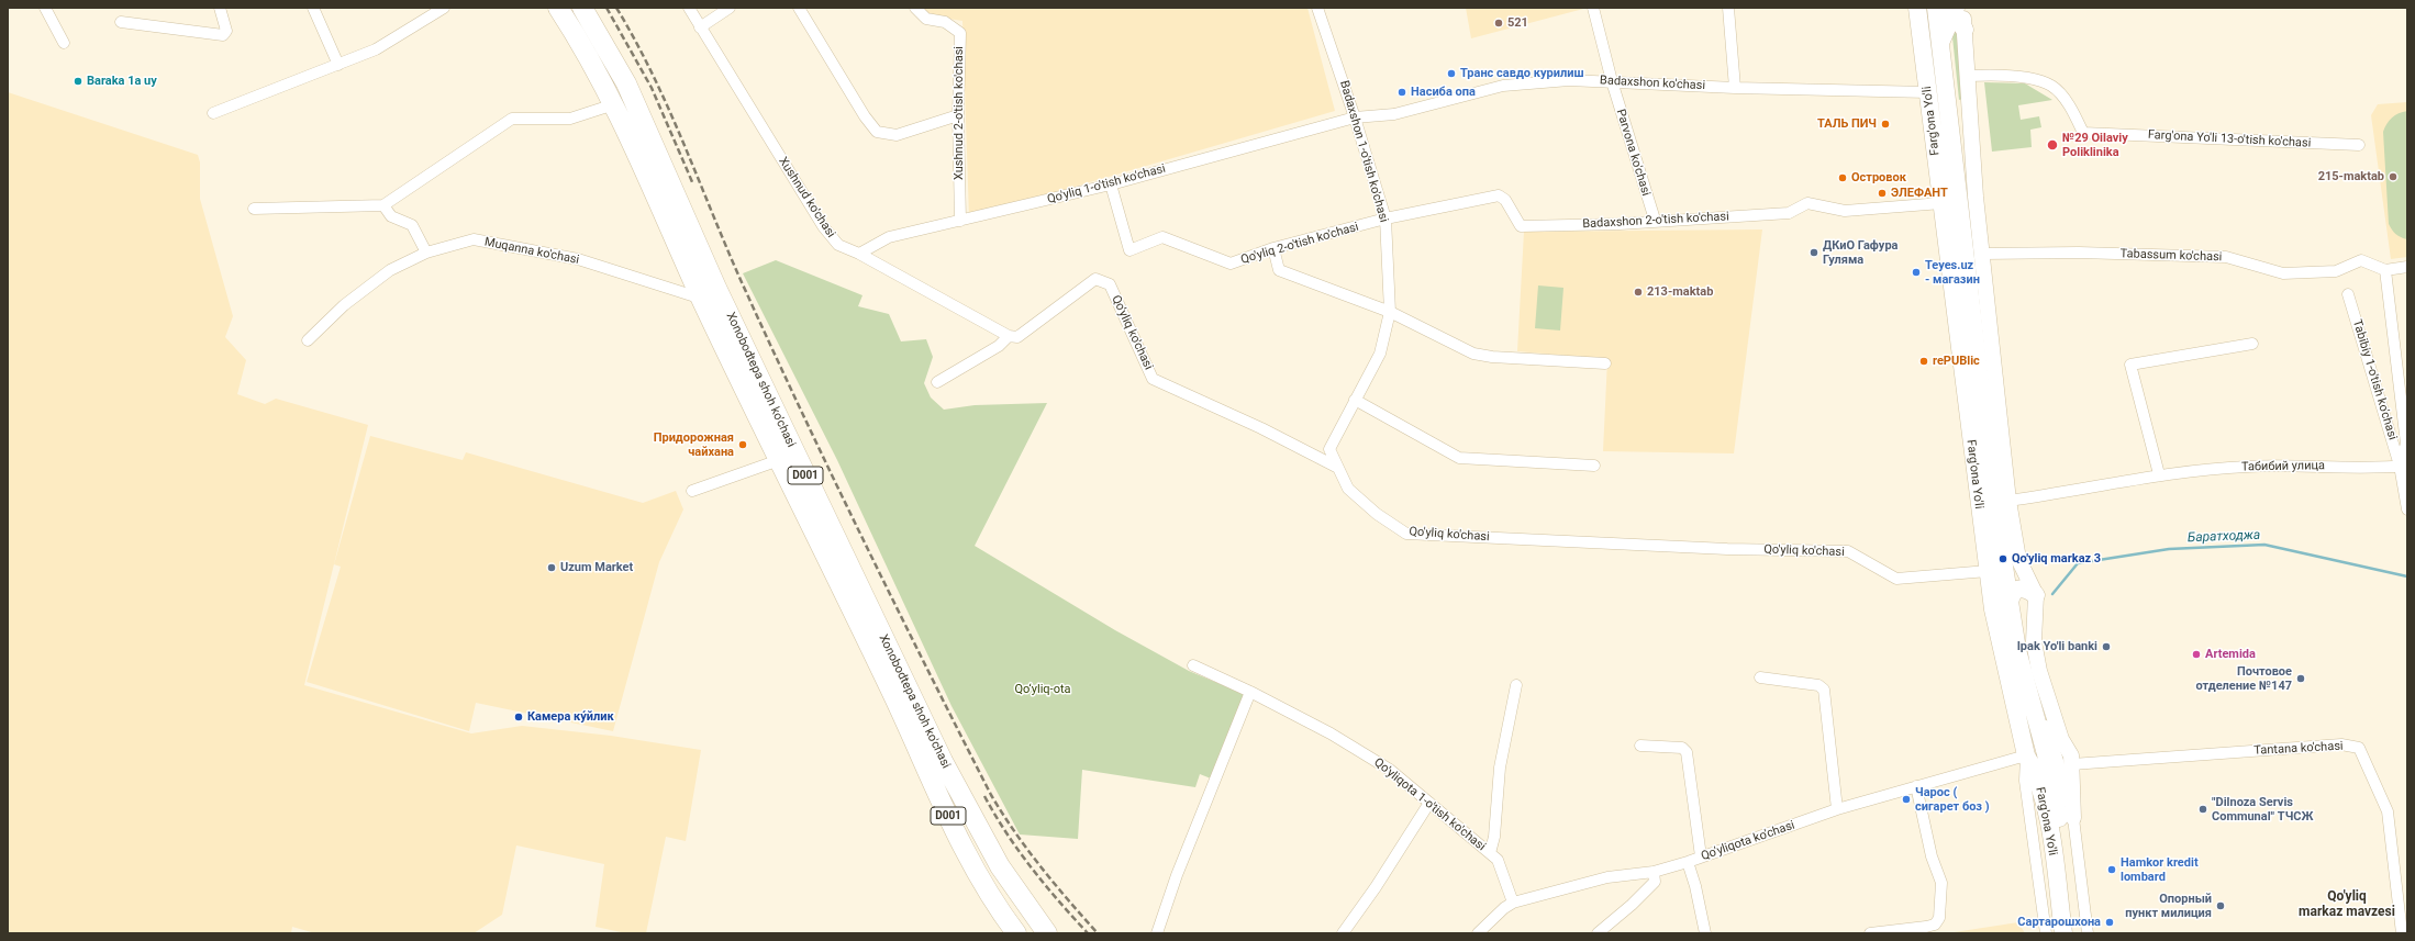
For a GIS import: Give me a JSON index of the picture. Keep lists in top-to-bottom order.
{
  "streets": {
    "highway": ["Xonobodtepa shoh ko'chasi", "D001"],
    "main road": ["Farg'ona Yo'li"],
    "street": [
      "Badaxshon ko'chasi",
      "Xushnud 2-o'tish ko'chasi",
      "Farg'ona Yo'li 13-o'tish ko'chasi",
      "Badaxshon 1-o'tish ko'chasi",
      "Parvona ko'chasi",
      "Qo'yliq 1-o'tish ko'chasi",
      "Xushnud ko'chasi",
      "Badaxshon 2-o'tish ko'chasi",
      "Qo'yliq 2-o'tish ko'chasi",
      "Muqanna ko'chasi",
      "Tabassum ko'chasi",
      "Qo'yliq ko'chasi",
      "Tabibiy 1-o'tish ko'chasi",
      "Табибий улица",
      "Tantana ko'chasi",
      "Qo'yliqota 1-o'tish ko'chasi",
      "Qo'yliqota ko'chasi"
    ]
  },
  "crossings": [
    ["Badaxshon ko'chasi", "Farg'ona Yo'li"],
    ["Badaxshon ko'chasi", "Badaxshon 1-o'tish ko'chasi"],
    ["Badaxshon ko'chasi", "Parvona ko'chasi"],
    ["Badaxshon ko'chasi", "Qo'yliq 1-o'tish ko'chasi"],
    ["Xushnud 2-o'tish ko'chasi", "Qo'yliq 1-o'tish ko'chasi"],
    ["Farg'ona Yo'li", "Badaxshon 2-o'tish ko'chasi"],
    ["Farg'ona Yo'li", "Qo'yliq ko'chasi"],
    ["Farg'ona Yo'li", "Qo'yliqota ko'chasi"],
    ["Badaxshon 1-o'tish ko'chasi", "Qo'yliq 1-o'tish ko'chasi"],
    ["Badaxshon 1-o'tish ko'chasi", "Badaxshon 2-o'tish ko'chasi"],
    ["Badaxshon 1-o'tish ko'chasi", "Qo'yliq 2-o'tish ko'chasi"],
    ["Badaxshon 1-o'tish ko'chasi", "Qo'yliq ko'chasi"],
    ["Parvona ko'chasi", "Badaxshon 2-o'tish ko'chasi"],
    ["Qo'yliq 1-o'tish ko'chasi", "Xushnud ko'chasi"],
    ["Qo'yliq 1-o'tish ko'chasi", "Qo'yliq 2-o'tish ko'chasi"],
    ["Xushnud ko'chasi", "Qo'yliq ko'chasi"],
    ["Badaxshon 2-o'tish ko'chasi", "Qo'yliq 2-o'tish ko'chasi"],
    ["Muqanna ko'chasi", "Xonobodtepa shoh ko'chasi"],
    ["Tabassum ko'chasi", "Tabibiy 1-o'tish ko'chasi"],
    ["Tabibiy 1-o'tish ko'chasi", "Табибий улица"],
    ["Qo'yliqota 1-o'tish ko'chasi", "Qo'yliqota ko'chasi"]
  ],
  "districts": ["Qo'yliq markaz mavzesi"],
  "water": ["Баратходжа"],
  "parks": ["Qo‘yliq-ota"],
  "places": [
    "521",
    "Транс савдо курилиш",
    "Baraka 1a uy",
    "Насиба опа",
    "ТАЛЬ ПИЧ",
    "№29 Oilaviy Poliklinika",
    "215-maktab",
    "Островок",
    "ЭЛЕФАНТ",
    "ДКиО Гафура Гуляма",
    "Teyes.uz - магазин",
    "213-maktab",
    "rePUBlic",
    "Придорожная чайхана",
    "Qo'yliq markaz 3",
    "Uzum Market",
    "Ipak Yo'li banki",
    "Artemida",
    "Почтовое отделение №147",
    "Камера ку́йлик",
    "Чарос ( сигарет боз )",
    "\"Dilnoza Servis Communal\" ТЧСЖ",
    "Hamkor kredit lombard",
    "Опорный пункт милиция",
    "Сартарошхона"
  ]
}
